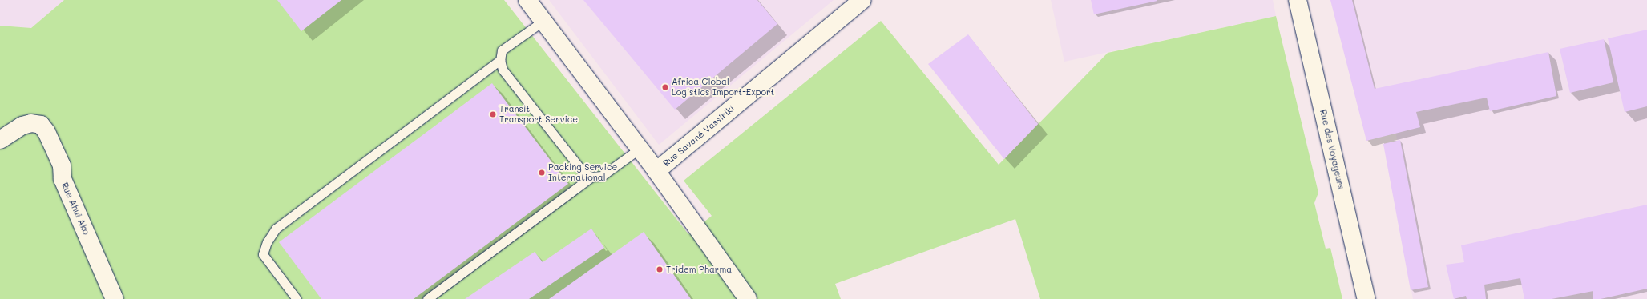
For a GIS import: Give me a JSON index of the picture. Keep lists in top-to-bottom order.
{
  "streets": {
    "street": ["Rue Savané Vassiriki", "Rue des Voyageurs", "Rue Ahui Ako"]
  },
  "places": [
    "Africa Global Logistics Import-Export",
    "Transit Transport Service",
    "Packing Service International",
    "Tridem Pharma"
  ]
}
